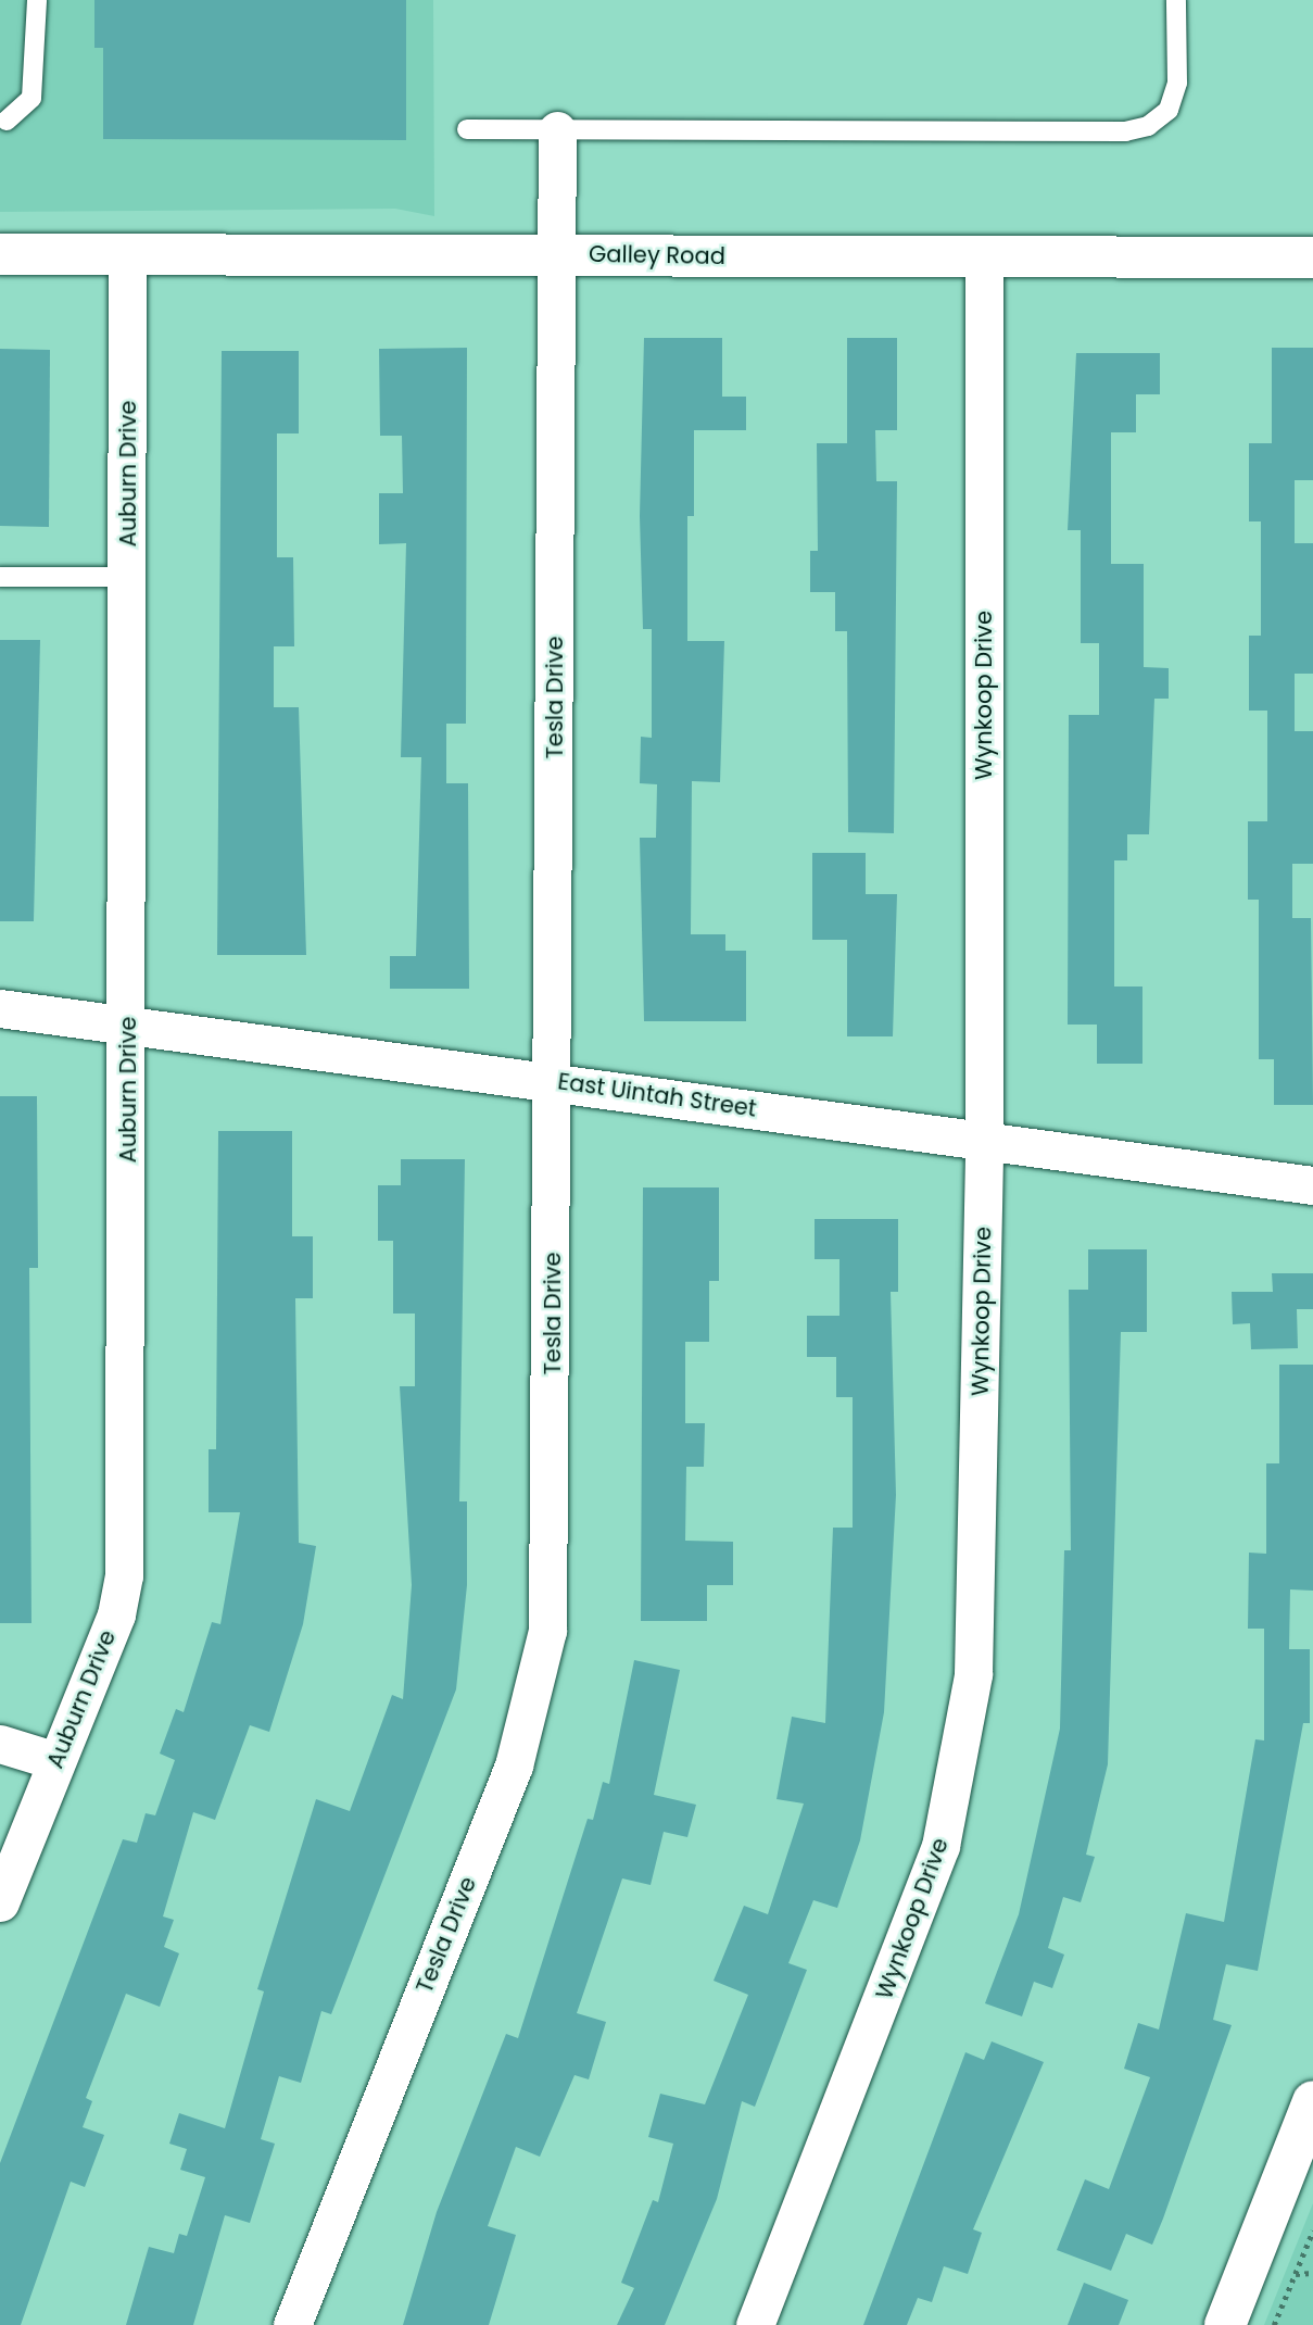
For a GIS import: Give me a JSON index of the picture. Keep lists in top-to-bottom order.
{
  "streets": {
    "main road": ["Galley Road"],
    "street": [
      "Auburn Drive",
      "Wynkoop Drive",
      "Tesla Drive",
      "East Uintah Street"
    ]
  },
  "crossings": [
    ["Galley Road", "Auburn Drive"],
    ["Galley Road", "Wynkoop Drive"],
    ["Galley Road", "Tesla Drive"],
    ["Auburn Drive", "East Uintah Street"],
    ["Wynkoop Drive", "East Uintah Street"],
    ["Tesla Drive", "East Uintah Street"]
  ]
}
